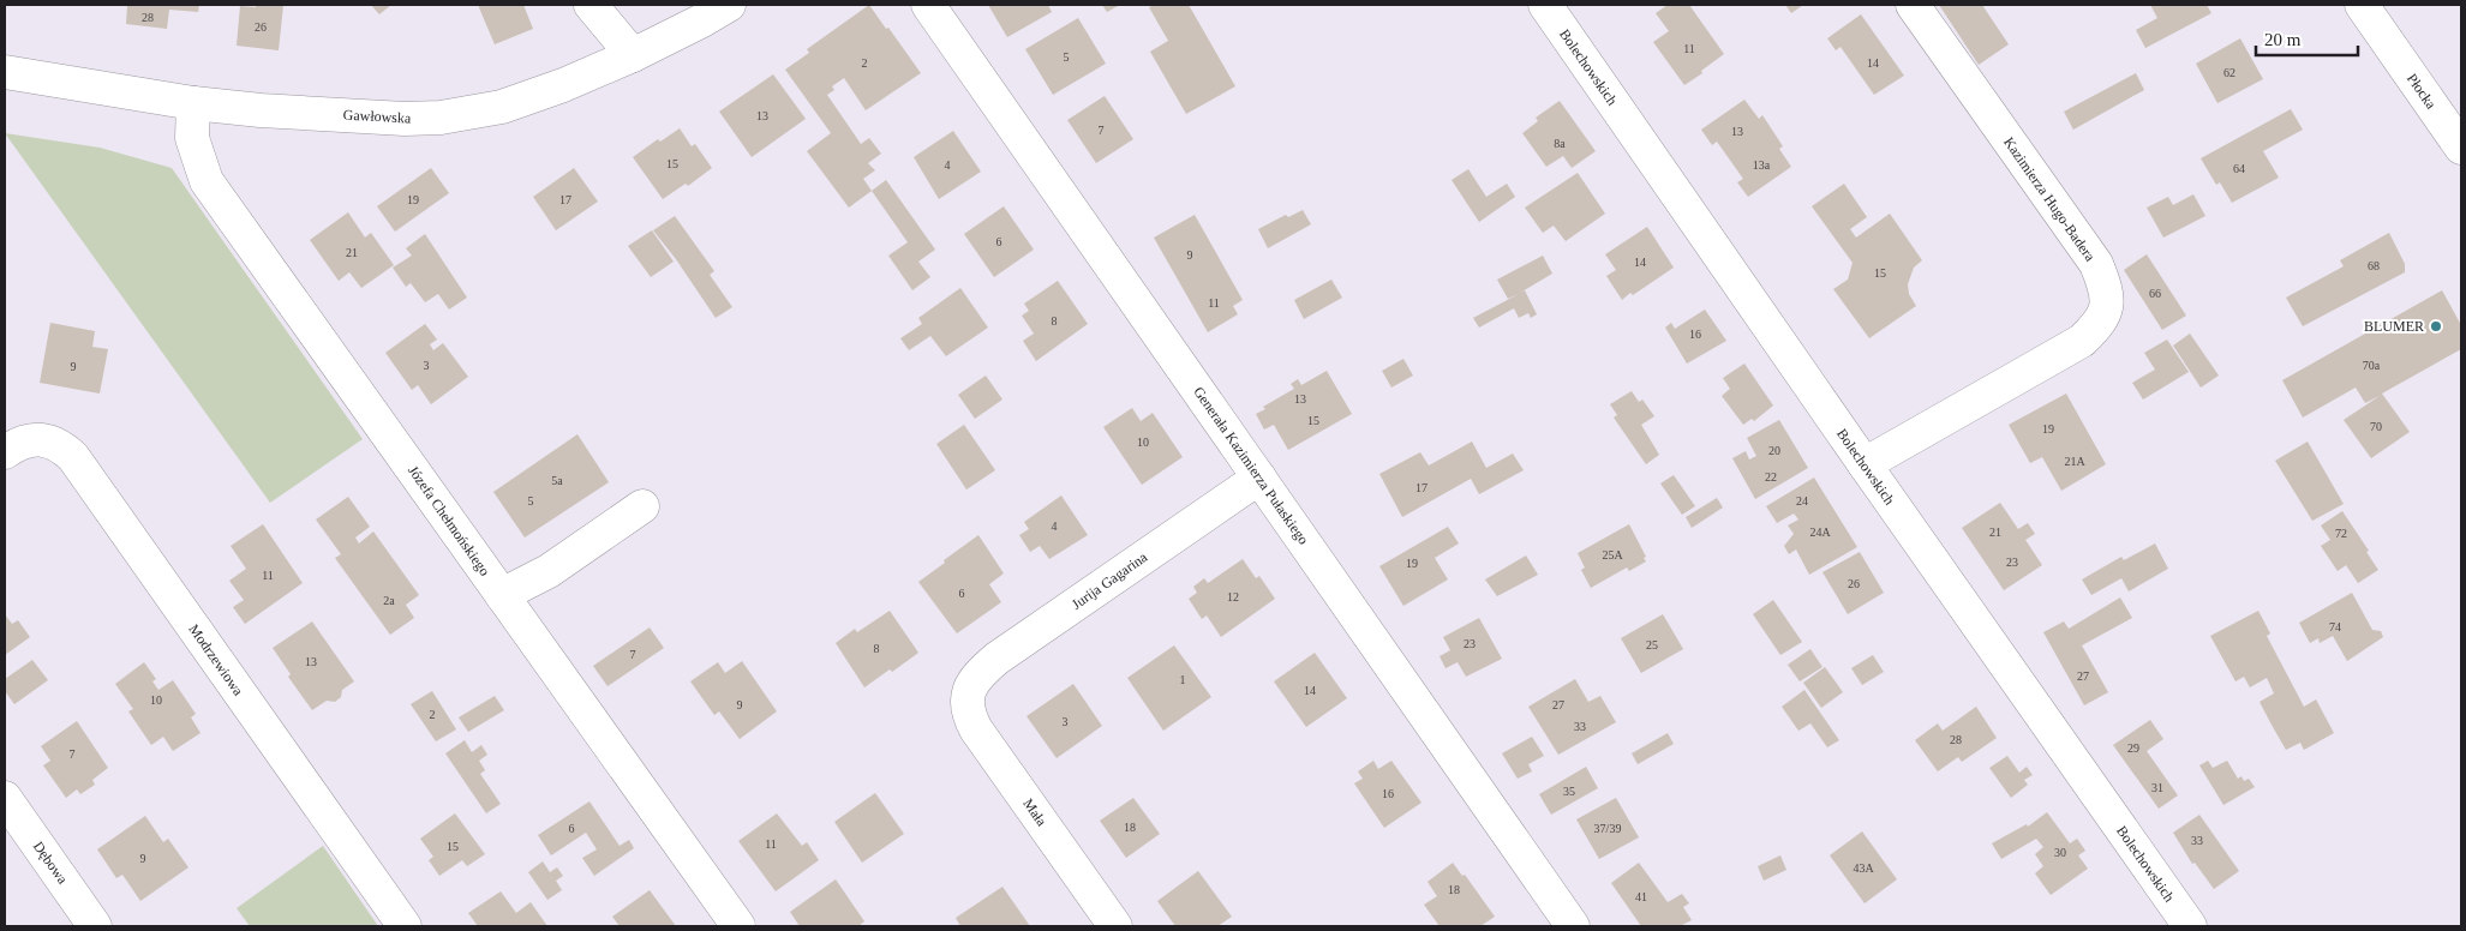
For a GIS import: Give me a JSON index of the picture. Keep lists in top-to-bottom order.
{
  "streets": {
    "street": [
      "Bolechowskich",
      "Płocka",
      "Gawłowska",
      "Kazimierza Hugo-Badera",
      "Generała Kazimierza Pułaskiego",
      "Józefa Chełmońskiego",
      "Jurija Gagarina",
      "Modrzewiowa",
      "Mała",
      "Dębowa"
    ]
  },
  "crossings": [
    ["Bolechowskich", "Kazimierza Hugo-Badera"],
    ["Gawłowska", "Józefa Chełmońskiego"],
    ["Generała Kazimierza Pułaskiego", "Jurija Gagarina"],
    ["Jurija Gagarina", "Mała"]
  ],
  "places": ["BLUMER"],
  "house_numbers": [
    "28",
    "26",
    "11",
    "5",
    "2",
    "14",
    "62",
    "13",
    "7",
    "13",
    "8a",
    "15",
    "4",
    "13a",
    "64",
    "19",
    "17",
    "6",
    "21",
    "9",
    "14",
    "68",
    "15",
    "66",
    "11",
    "8",
    "16",
    "3",
    "70a",
    "9",
    "13",
    "15",
    "70",
    "19",
    "10",
    "20",
    "21A",
    "22",
    "5a",
    "17",
    "5",
    "24",
    "4",
    "24A",
    "21",
    "72",
    "25A",
    "23",
    "19",
    "11",
    "26",
    "6",
    "12",
    "2a",
    "74",
    "23",
    "25",
    "8",
    "7",
    "13",
    "27",
    "1",
    "14",
    "10",
    "9",
    "27",
    "2",
    "3",
    "33",
    "28",
    "29",
    "7",
    "31",
    "35",
    "16",
    "18",
    "6",
    "37/39",
    "33",
    "11",
    "15",
    "30",
    "9",
    "43A",
    "18",
    "41"
  ],
  "scale_bar": "20 m"
}
